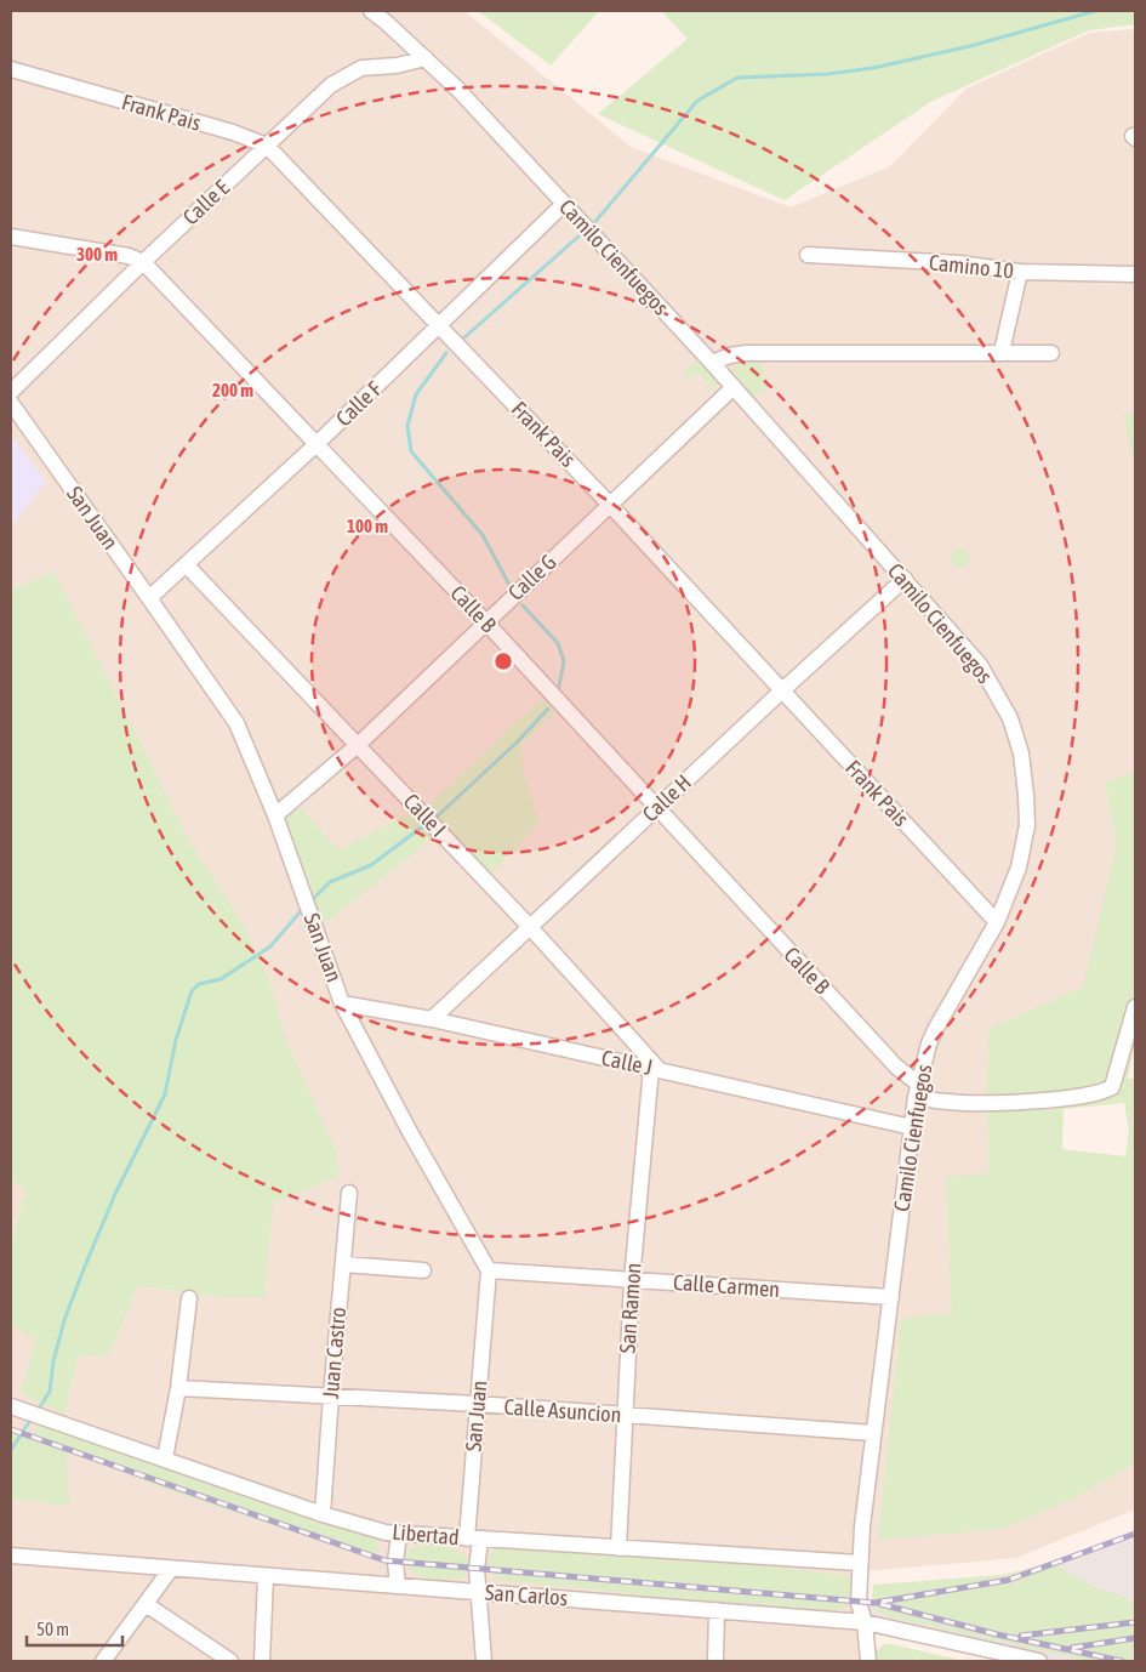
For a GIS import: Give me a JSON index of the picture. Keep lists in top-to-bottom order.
{
  "streets": {
    "street": [
      "Frank Pais",
      "Calle E",
      "Camilo Cienfuegos",
      "Camino 10",
      "Calle F",
      "San Juan",
      "Calle G",
      "Calle B",
      "Calle H",
      "Calle I",
      "Calle J",
      "Calle Carmen",
      "San Ramon",
      "Juan Castro",
      "Calle Asuncion",
      "Libertad",
      "San Carlos"
    ]
  },
  "crossings": [
    ["Frank Pais", "Calle E"],
    ["Frank Pais", "Camilo Cienfuegos"],
    ["Frank Pais", "Calle F"],
    ["Frank Pais", "Calle G"],
    ["Frank Pais", "Calle H"],
    ["Calle E", "Camilo Cienfuegos"],
    ["Calle E", "Calle B"],
    ["Camilo Cienfuegos", "Calle F"],
    ["Camilo Cienfuegos", "Calle G"],
    ["Camilo Cienfuegos", "Calle B"],
    ["Camilo Cienfuegos", "Calle H"],
    ["Camilo Cienfuegos", "Calle J"],
    ["Camilo Cienfuegos", "Calle Carmen"],
    ["Camilo Cienfuegos", "Calle Asuncion"],
    ["Camilo Cienfuegos", "Libertad"],
    ["Camilo Cienfuegos", "San Carlos"],
    ["Calle F", "San Juan"],
    ["Calle F", "Calle B"],
    ["Calle F", "Calle I"],
    ["San Juan", "Calle G"],
    ["San Juan", "Calle J"],
    ["San Juan", "Calle Carmen"],
    ["San Juan", "Calle Asuncion"],
    ["San Juan", "Libertad"],
    ["San Juan", "San Carlos"],
    ["Calle G", "Calle B"],
    ["Calle G", "Calle I"],
    ["Calle B", "Calle H"],
    ["Calle H", "Calle I"],
    ["Calle H", "Calle J"],
    ["Calle I", "Calle J"],
    ["Calle I", "San Ramon"],
    ["Calle J", "San Ramon"],
    ["Calle Carmen", "San Ramon"],
    ["San Ramon", "Calle Asuncion"],
    ["San Ramon", "Libertad"],
    ["Juan Castro", "Calle Asuncion"],
    ["Juan Castro", "Libertad"]
  ],
  "scale_bar": "50 m",
  "rings": ["300 m", "200 m", "100 m"]
}
